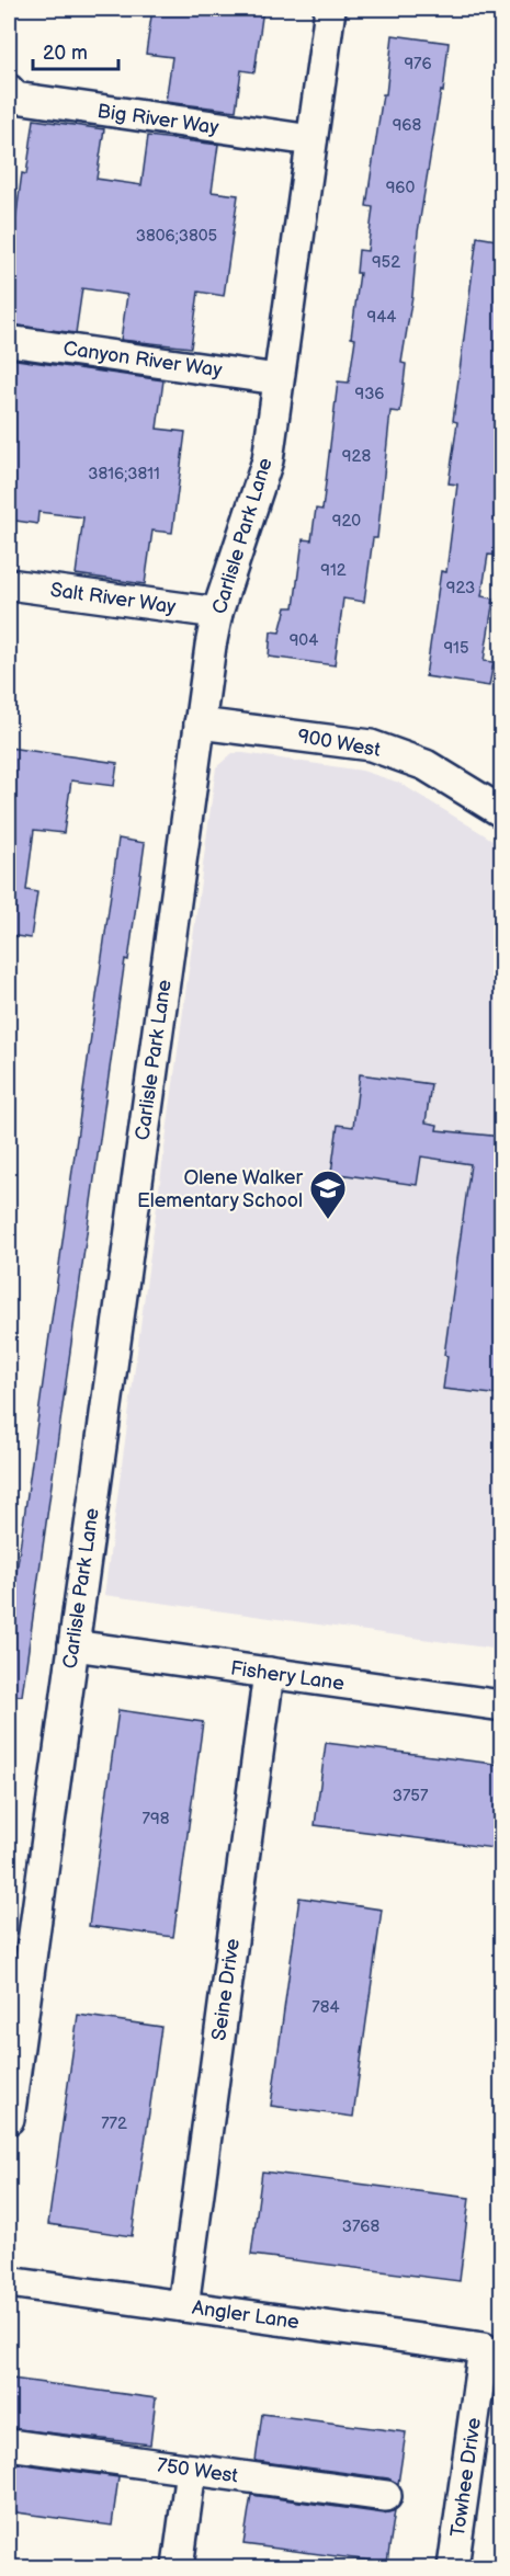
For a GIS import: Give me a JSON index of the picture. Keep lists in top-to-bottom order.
{
  "streets": {
    "street": [
      "Big River Way",
      "Canyon River Way",
      "Carlisle Park Lane",
      "Salt River Way",
      "900 West",
      "Fishery Lane",
      "Seine Drive",
      "Angler Lane",
      "750 West",
      "Towhee Drive"
    ]
  },
  "crossings": [
    ["Big River Way", "Carlisle Park Lane"],
    ["Canyon River Way", "Carlisle Park Lane"],
    ["Carlisle Park Lane", "Salt River Way"],
    ["Carlisle Park Lane", "900 West"],
    ["Carlisle Park Lane", "Fishery Lane"],
    ["Fishery Lane", "Seine Drive"],
    ["Seine Drive", "Angler Lane"],
    ["Angler Lane", "Towhee Drive"]
  ],
  "places": {
    "school or university": ["Olene Walker Elementary School"]
  },
  "house_numbers": [
    "976",
    "968",
    "960",
    "3806;3805",
    "952",
    "944",
    "936",
    "928",
    "3816;3811",
    "920",
    "912",
    "923",
    "904",
    "915",
    "3757",
    "798",
    "784",
    "772",
    "3768"
  ],
  "scale_bar": "20 m"
}
